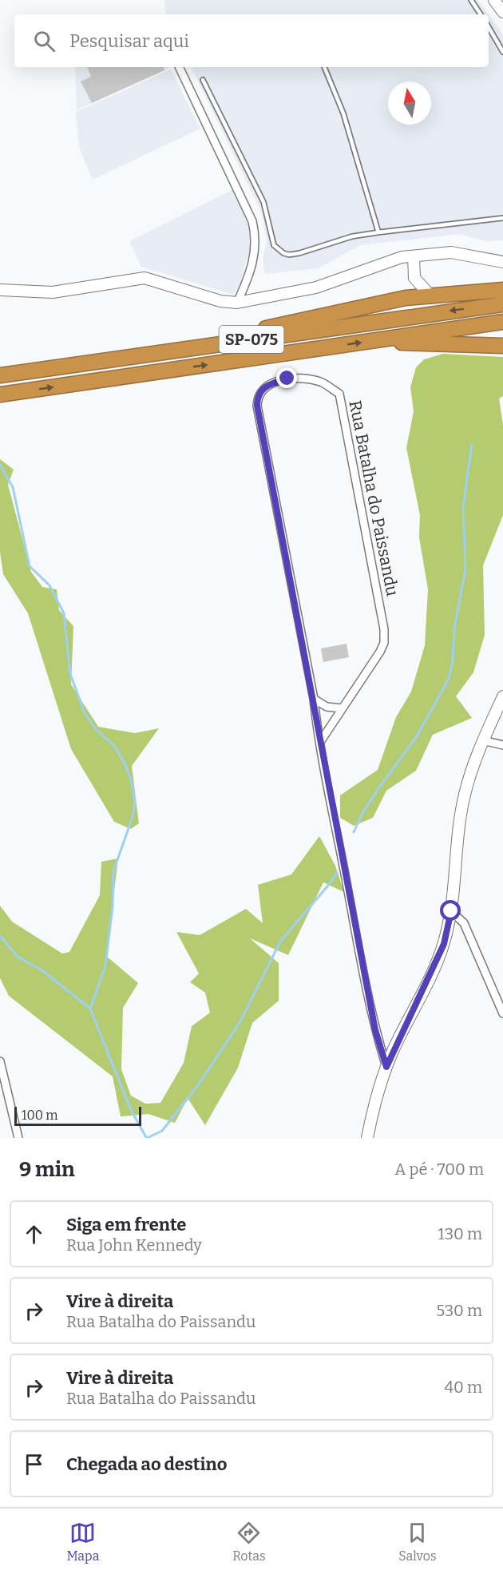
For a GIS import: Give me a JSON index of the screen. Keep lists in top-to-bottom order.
{
  "streets": {
    "highway": ["SP-075"],
    "street": ["Rua Batalha do Paissandu"]
  },
  "scale_bar": "100 m",
  "north": "top",
  "page": {
    "search": "Pesquisar aqui",
    "scale": "100 m",
    "heading": ["9 min", "A pé · 700 m"],
    "list": [
      ["Siga em frente", "Rua John Kennedy", "130 m"],
      ["Vire à direita", "Rua Batalha do Paissandu", "530 m"],
      ["Vire à direita", "Rua Batalha do Paissandu", "40 m"],
      "Chegada ao destino"
    ],
    "nav": ["Mapa", "Rotas", "Salvos"]
  }
}
